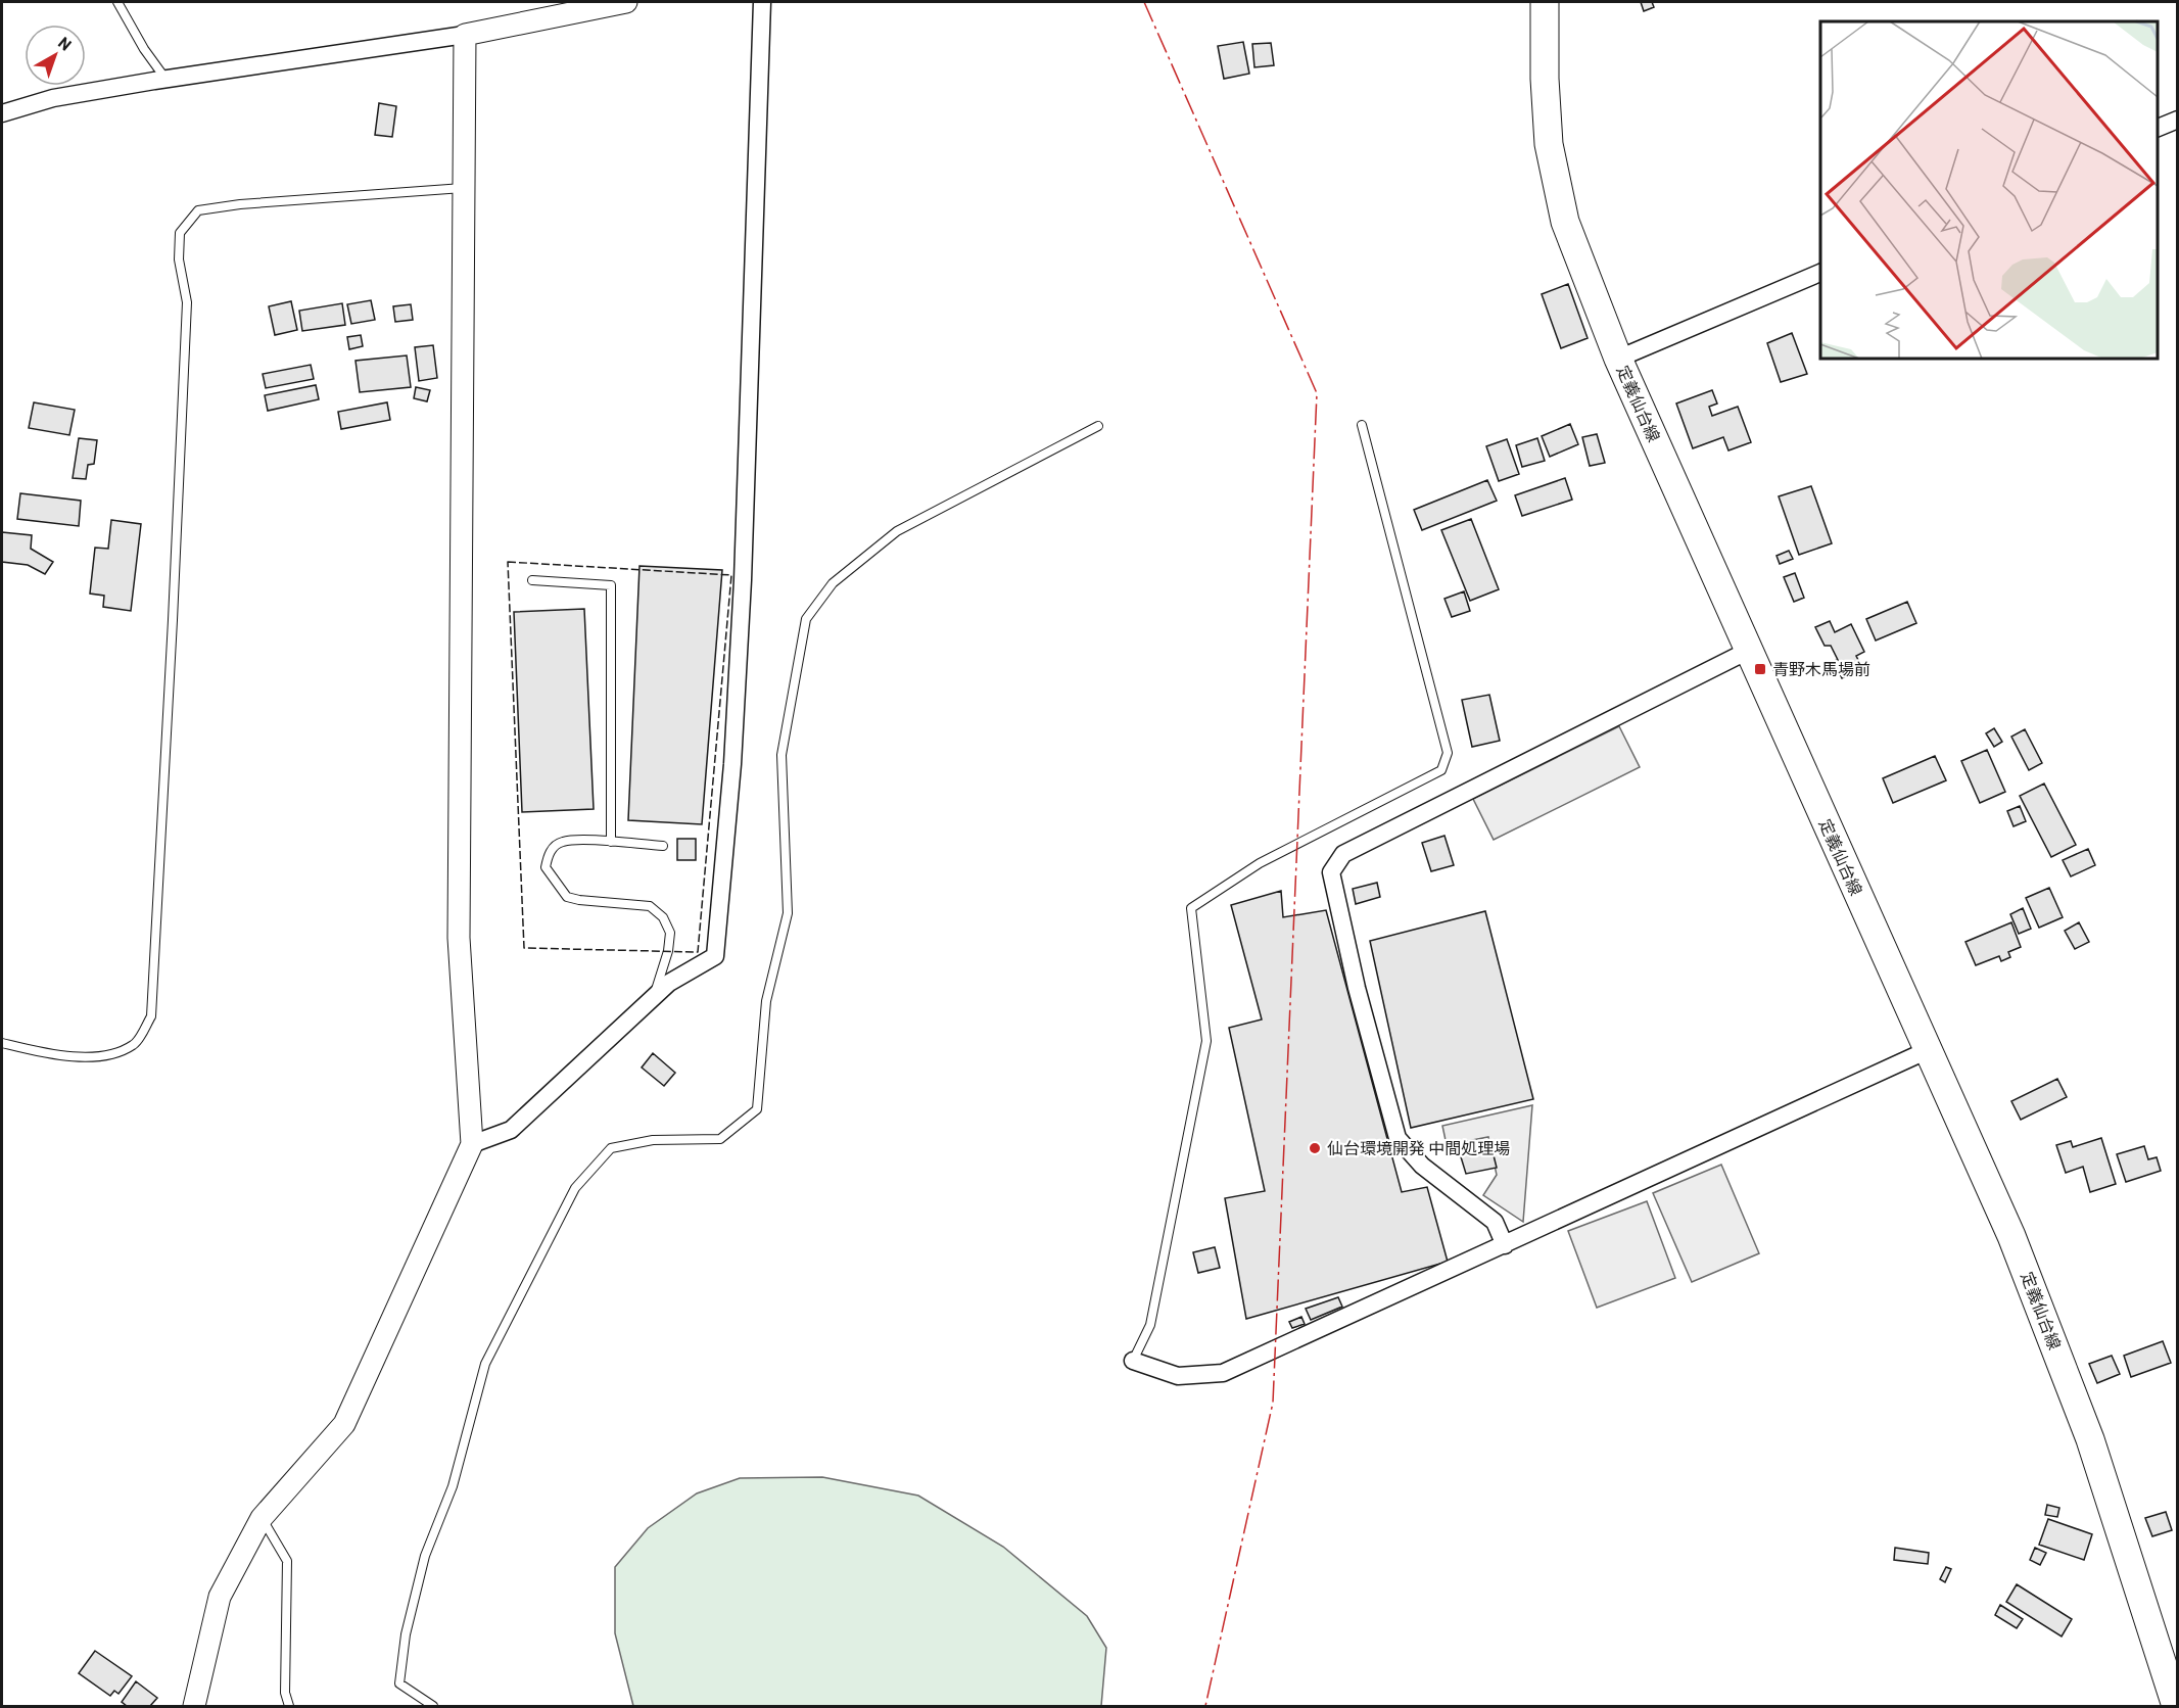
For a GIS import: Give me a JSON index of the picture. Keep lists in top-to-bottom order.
{
  "streets": {
    "main road": ["定義仙台線"]
  },
  "places": {
    "transit": ["青野木馬場前"],
    "other": ["仙台環境開発 中間処理場"]
  },
  "north": "top right"
}
